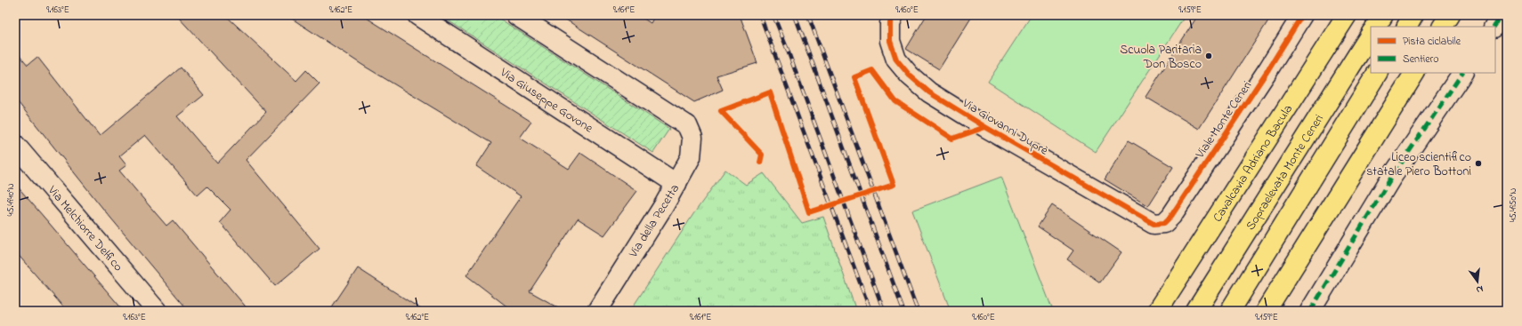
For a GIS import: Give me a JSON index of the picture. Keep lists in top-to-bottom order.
{
  "streets": {
    "main road": ["Cavalcavia Adriano Bacula", "Sopraelevata Monte Ceneri"],
    "street": [
      "Via Giuseppe Govone",
      "Viale Monte Ceneri",
      "Via Giovanni Duprè",
      "Via della Pecetta",
      "Via Melchiorre Delfico"
    ]
  },
  "crossings": [
    ["Via Giuseppe Govone", "Via della Pecetta"],
    ["Viale Monte Ceneri", "Via Giovanni Duprè"]
  ],
  "places": ["Scuola Paritaria Don Bosco", "Liceo scientifico statale Piero Bottoni"],
  "legend": ["Pista ciclabile", "Sentiero"],
  "north": "bottom",
  "coordinates": [
    "9.163°E",
    "9.162°E",
    "9.161°E",
    "9.160°E",
    "9.159°E",
    "45.4940°N",
    "45.4950°N"
  ]
}
